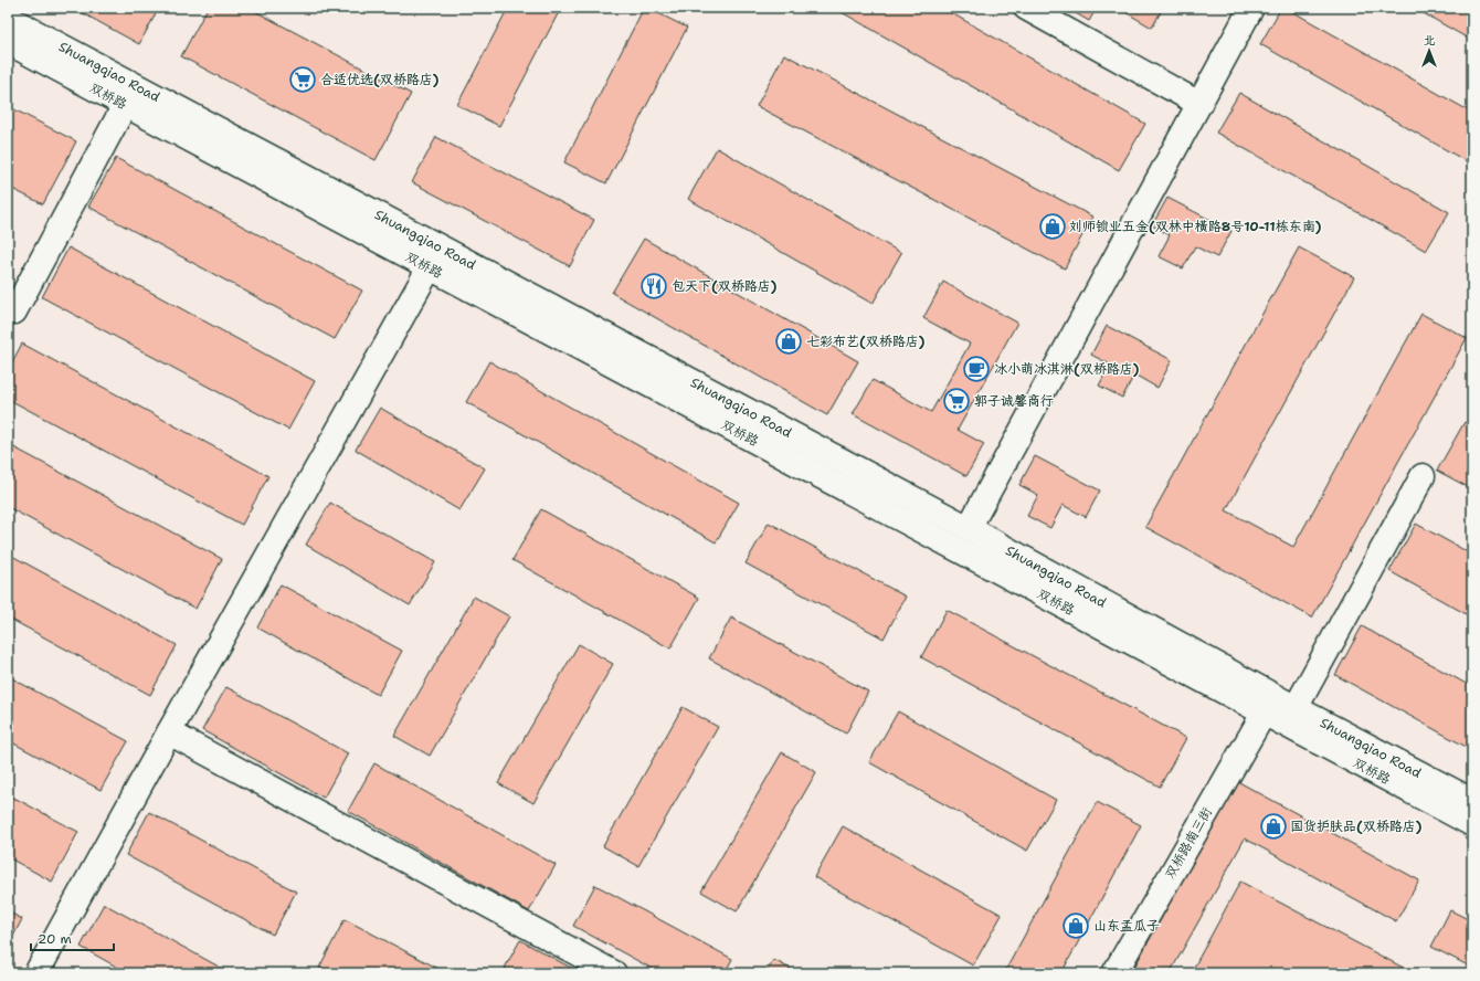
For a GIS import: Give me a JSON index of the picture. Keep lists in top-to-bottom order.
{
  "streets": {
    "main road": ["Shuangqiao Road", "双桥路", "双桥路南三街"]
  },
  "crossings": [
    ["双桥路", "双桥路南三街"]
  ],
  "places": {
    "supermarket": ["合适优选(双桥路店)", "郭子诚馨商行"],
    "shop": [
      "刘师锁业五金(双林中横路8号10-11栋东南)",
      "七彩布艺(双桥路店)",
      "国货护肤品(双桥路店)",
      "山东孟瓜子"
    ],
    "restaurant": ["包天下(双桥路店)"],
    "cafe": ["冰小萌冰淇淋(双桥路店)"]
  },
  "scale_bar": "20 m",
  "north": "top"
}
